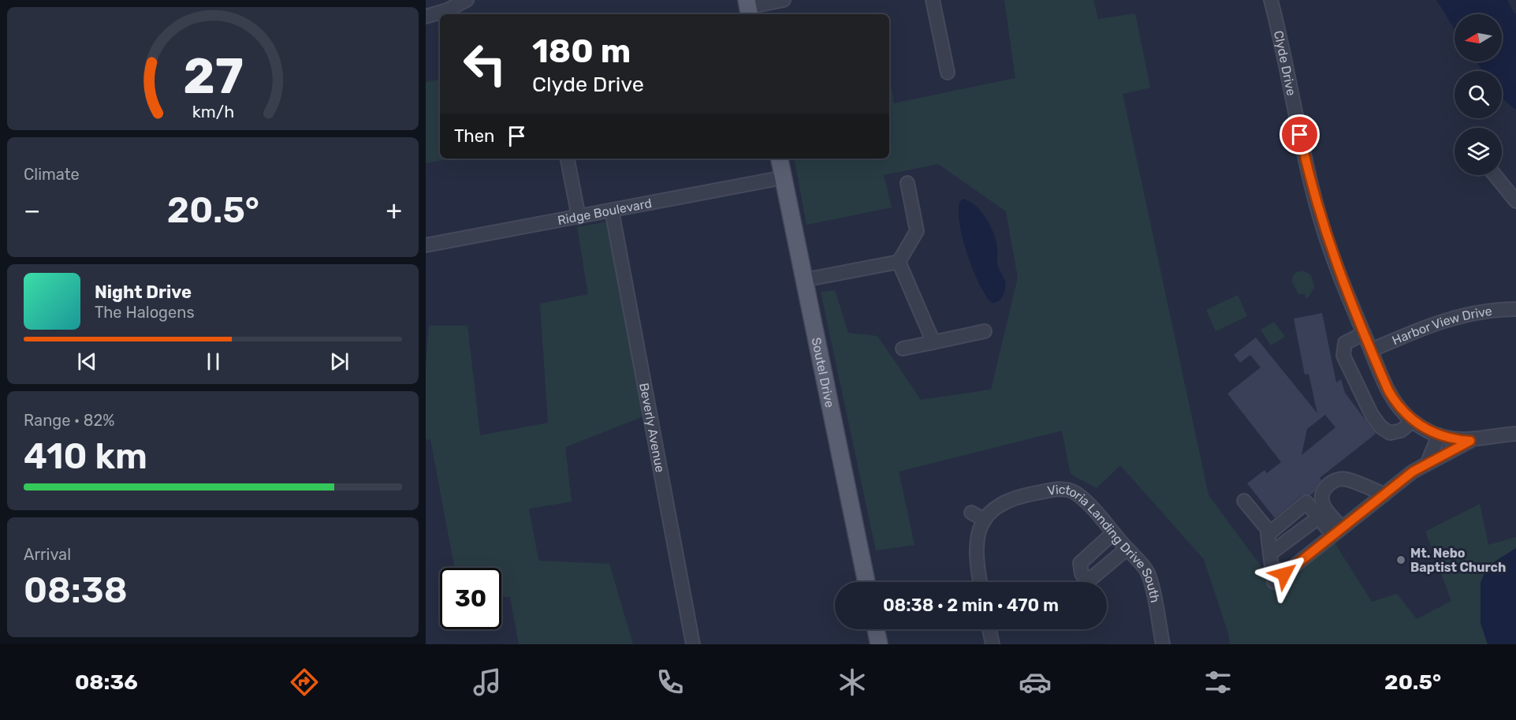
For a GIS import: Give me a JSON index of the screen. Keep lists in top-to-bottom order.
{
  "streets": {
    "main road": ["Soutel Drive"],
    "street": [
      "Clyde Drive",
      "Ridge Boulevard",
      "Harbor View Drive",
      "Beverly Avenue",
      "Victoria Landing Drive South"
    ]
  },
  "crossings": [
    ["Clyde Drive", "Harbor View Drive"],
    ["Ridge Boulevard", "Soutel Drive"],
    ["Ridge Boulevard", "Beverly Avenue"]
  ],
  "places": ["Mt. Nebo Baptist Church"],
  "north": "left",
  "page": {
    "turn": ["180 m", "Clyde Drive"],
    "then": "Then",
    "tile": [
      "Climate",
      ["Range · 82%", "410 km"],
      ["Arrival", "08:38"]
    ],
    "heat": ["−", "20.5°", "+"],
    "song": ["Night Drive", "The Halogens"],
    "limit": "30",
    "trip": "08:38 · 2 min · 470 m",
    "tabs": ["08:36", "20.5°"],
    "gauge": ["27", "km/h"]
  }
}
